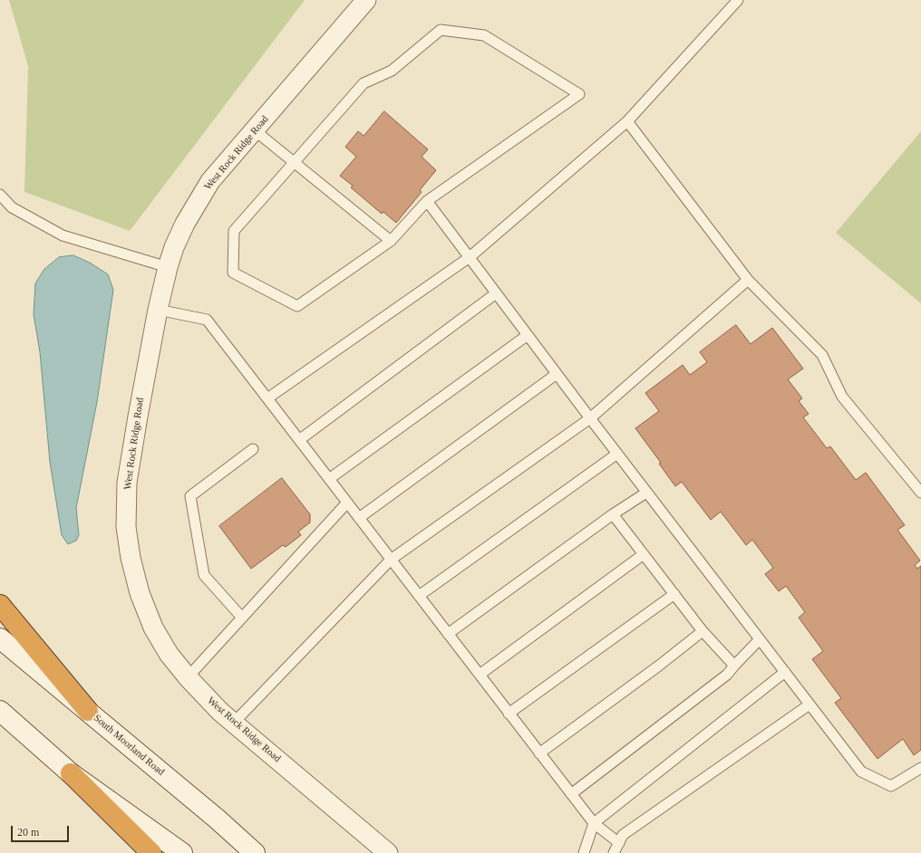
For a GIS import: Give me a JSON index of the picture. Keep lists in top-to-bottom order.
{
  "streets": {
    "main road": ["South Moorland Road"],
    "street": ["West Rock Ridge Road"]
  },
  "scale_bar": "20 m"
}
